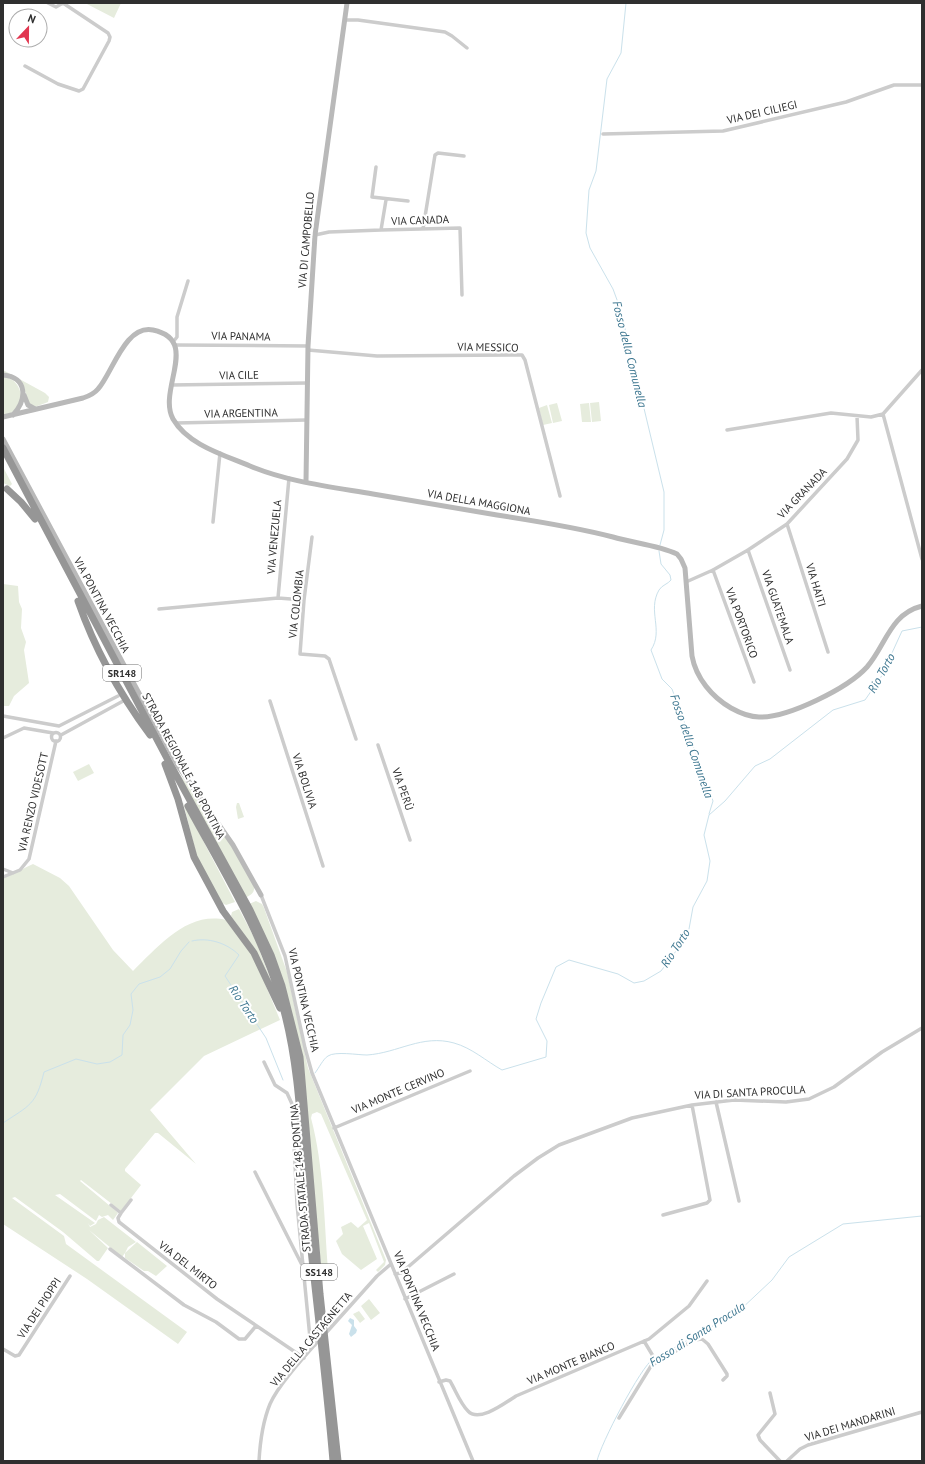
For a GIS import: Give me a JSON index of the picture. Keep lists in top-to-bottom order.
{
  "streets": {
    "highway": [
      "SR148",
      "STRADA REGIONALE 148 PONTINA",
      "STRADA STATALE 148 PONTINA",
      "SS148"
    ],
    "street": [
      "VIA DEI CILIEGI",
      "VIA CANADA",
      "VIA DI CAMPOBELLO",
      "VIA PANAMA",
      "VIA MESSICO",
      "VIA CILE",
      "VIA ARGENTINA",
      "VIA GRANADA",
      "VIA DELLA MAGGIONA",
      "VIA VENEZUELA",
      "VIA HAITI",
      "VIA COLOMBIA",
      "VIA PONTINA VECCHIA",
      "VIA GUATEMALA",
      "VIA PORTORICO",
      "VIA BOLIVIA",
      "VIA PERÙ",
      "VIA RENZO VIDESOTT",
      "VIA MONTE CERVINO",
      "VIA DI SANTA PROCULA",
      "VIA DEL MIRTO",
      "VIA DEI PIOPPI",
      "VIA DELLA CASTAGNETTA",
      "VIA MONTE BIANCO",
      "VIA DEI MANDARINI"
    ]
  },
  "crossings": [
    ["VIA CANADA", "VIA DI CAMPOBELLO"],
    ["VIA DI CAMPOBELLO", "VIA PANAMA"],
    ["VIA DI CAMPOBELLO", "VIA MESSICO"],
    ["VIA DI CAMPOBELLO", "VIA CILE"],
    ["VIA DI CAMPOBELLO", "VIA ARGENTINA"],
    ["VIA DI CAMPOBELLO", "VIA DELLA MAGGIONA"],
    ["VIA PANAMA", "VIA MESSICO"],
    ["VIA PANAMA", "VIA DELLA MAGGIONA"],
    ["VIA CILE", "VIA DELLA MAGGIONA"],
    ["VIA ARGENTINA", "VIA DELLA MAGGIONA"],
    ["VIA GRANADA", "VIA DELLA MAGGIONA"],
    ["VIA GRANADA", "VIA HAITI"],
    ["VIA GRANADA", "VIA GUATEMALA"],
    ["VIA GRANADA", "VIA PORTORICO"],
    ["VIA DELLA MAGGIONA", "VIA VENEZUELA"],
    ["VIA PONTINA VECCHIA", "STRADA REGIONALE 148 PONTINA"],
    ["VIA PONTINA VECCHIA", "VIA MONTE CERVINO"],
    ["VIA PONTINA VECCHIA", "VIA DI SANTA PROCULA"],
    ["VIA PONTINA VECCHIA", "VIA DELLA CASTAGNETTA"],
    ["VIA PONTINA VECCHIA", "VIA MONTE BIANCO"],
    ["STRADA REGIONALE 148 PONTINA", "STRADA STATALE 148 PONTINA"],
    ["VIA DEL MIRTO", "VIA DELLA CASTAGNETTA"]
  ],
  "water": ["Fosso della Comunella", "Rio Torto", "Fosso di Santa Procula"],
  "north": "top"
}
